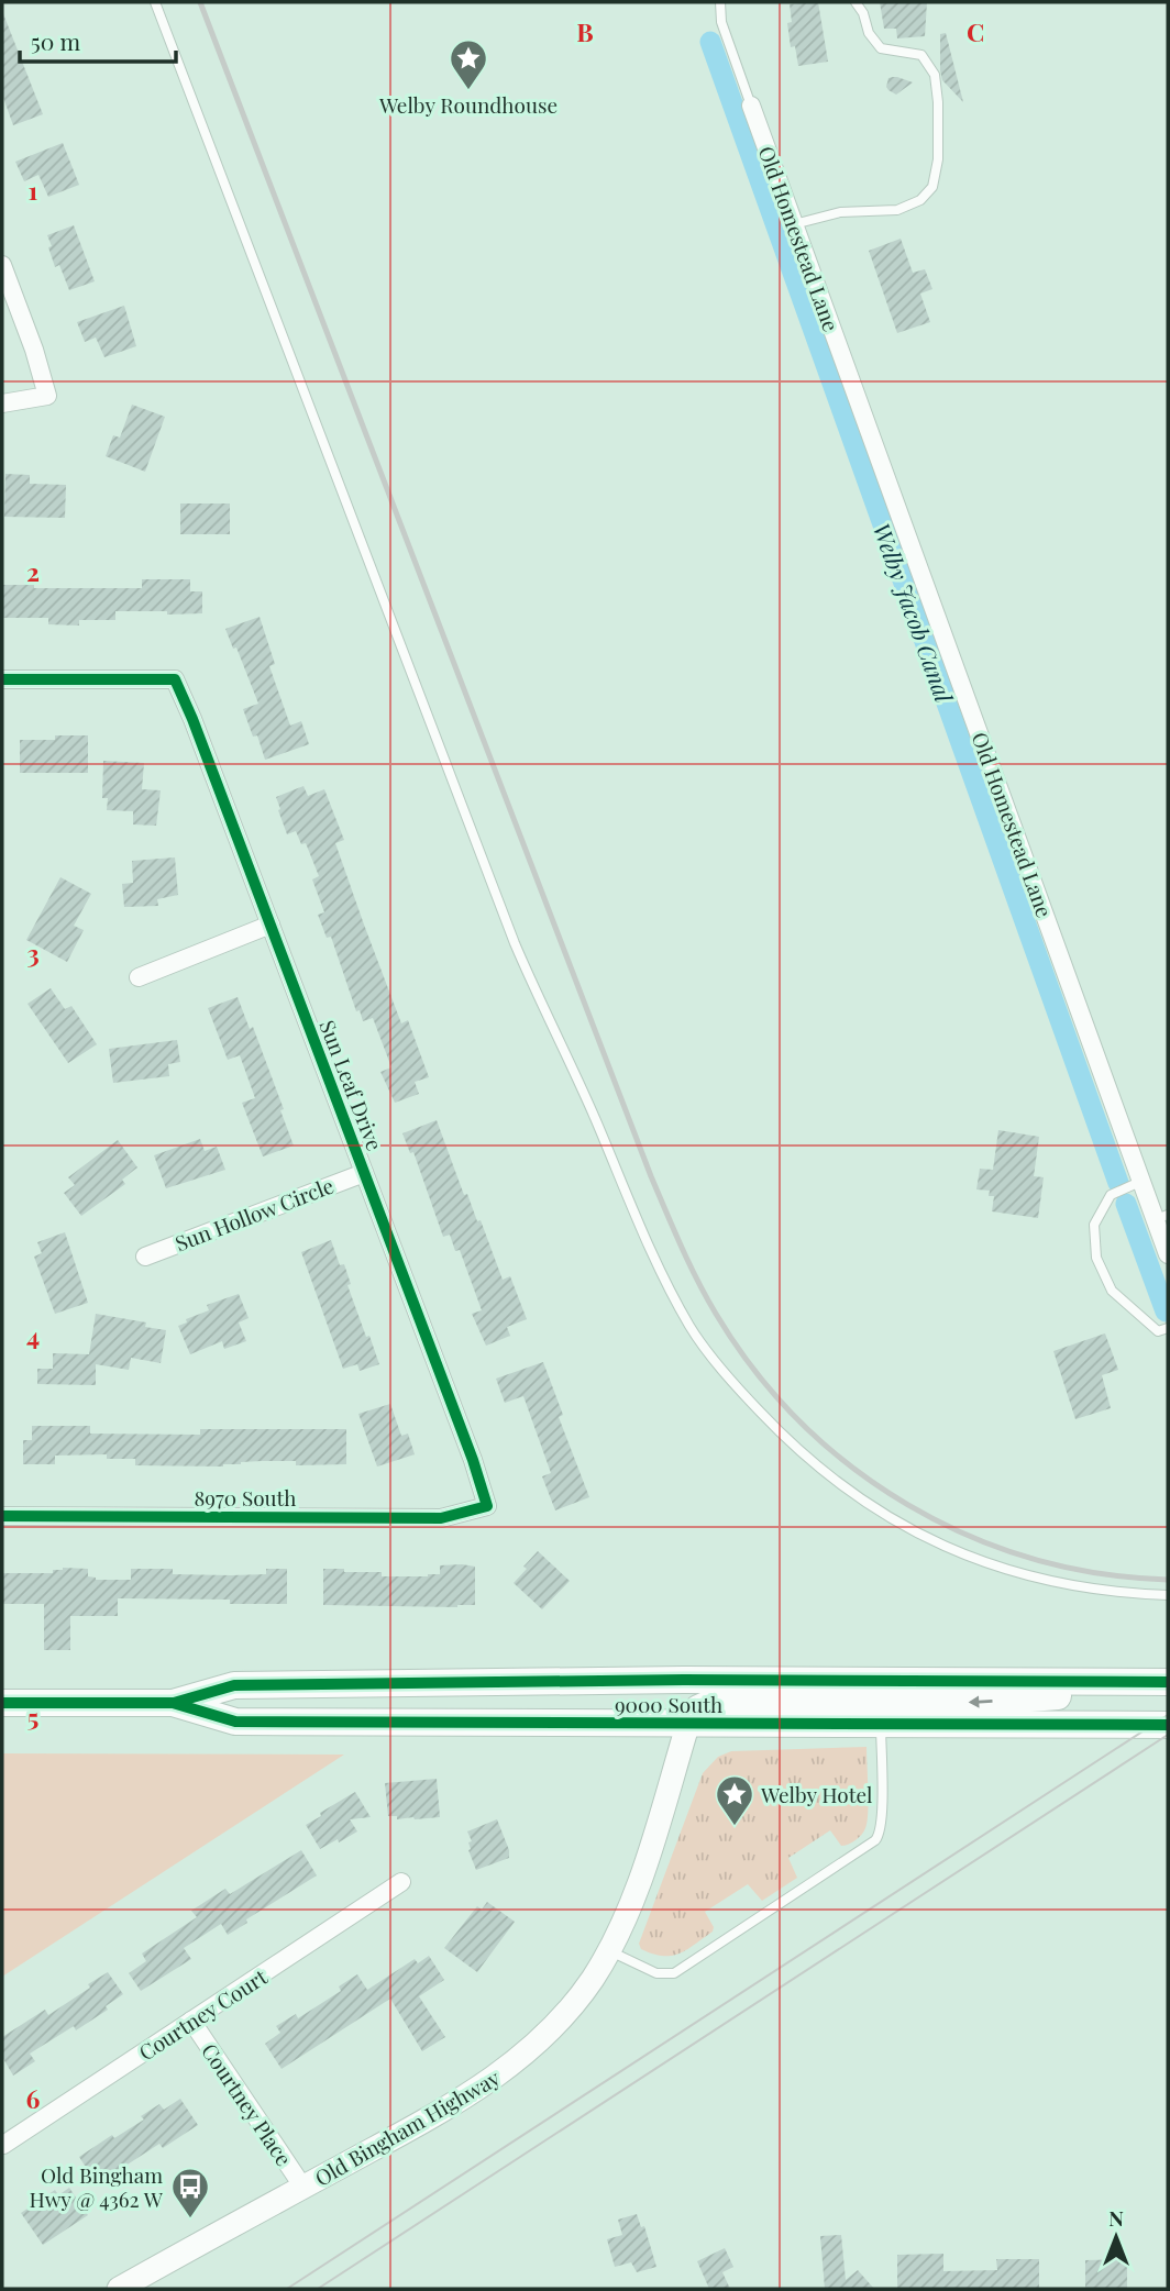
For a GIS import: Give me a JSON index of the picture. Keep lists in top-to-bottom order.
{
  "streets": {
    "main road": ["9000 South", "Old Bingham Highway"],
    "street": [
      "Old Homestead Lane",
      "Sun Leaf Drive",
      "Sun Hollow Circle",
      "8970 South",
      "Courtney Court",
      "Courtney Place"
    ]
  },
  "crossings": [
    ["Sun Leaf Drive", "Sun Hollow Circle"],
    ["Sun Leaf Drive", "8970 South"],
    ["9000 South", "Old Bingham Highway"],
    ["Courtney Court", "Courtney Place"],
    ["Courtney Place", "Old Bingham Highway"]
  ],
  "water": ["Welby Jacob Canal"],
  "places": {
    "place": ["Welby Roundhouse", "Welby Hotel"],
    "bus stop": ["Old Bingham Hwy @ 4362 W"]
  },
  "scale_bar": "50 m",
  "north": "top",
  "grid": {
    "columns": ["B", "C"],
    "rows": [
      "1",
      "2",
      "3",
      "4",
      "5",
      "6"
    ]
  }
}
